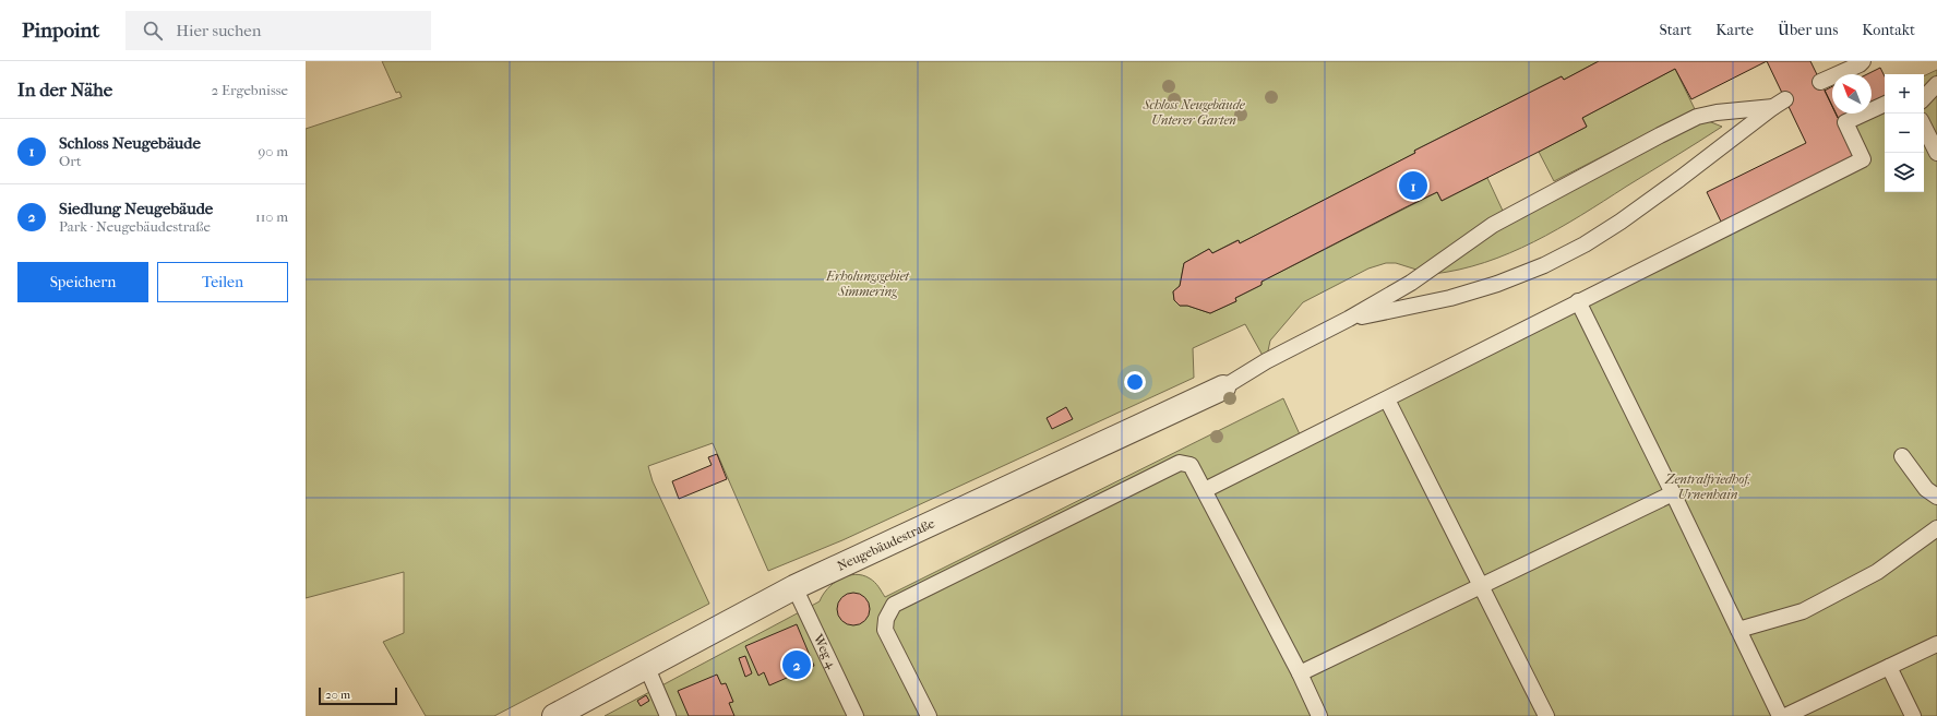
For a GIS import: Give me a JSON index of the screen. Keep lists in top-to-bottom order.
{
  "streets": {
    "street": ["Neugebäudestraße"],
    "lane": ["Weg 4"]
  },
  "crossings": [
    ["Neugebäudestraße", "Weg 4"]
  ],
  "parks": ["Schloss Neugebäude Unterer Garten", "Erholungsgebiet Simmering", "Zentralfriedhof, Urnenhain"],
  "scale_bar": "20 m",
  "north": "top left",
  "page": {
    "header": "Pinpoint",
    "search": "Hier suchen",
    "nav": [
      "Start",
      "Karte",
      "Über uns",
      "Kontakt"
    ],
    "heading": ["In der Nähe", "2 Ergebnisse"],
    "map_buttons": ["+", "−"],
    "list": [
      {
        "mark": "1",
        "name": "Schloss Neugebäude",
        "note": "Ort",
        "value": "90 m"
      },
      {
        "mark": "2",
        "name": "Siedlung Neugebäude",
        "note": "Park · Neugebäudestraße",
        "value": "110 m"
      }
    ],
    "pins": ["1", "2"],
    "buttons": ["Speichern", "Teilen"],
    "scale": "20 m"
  }
}
